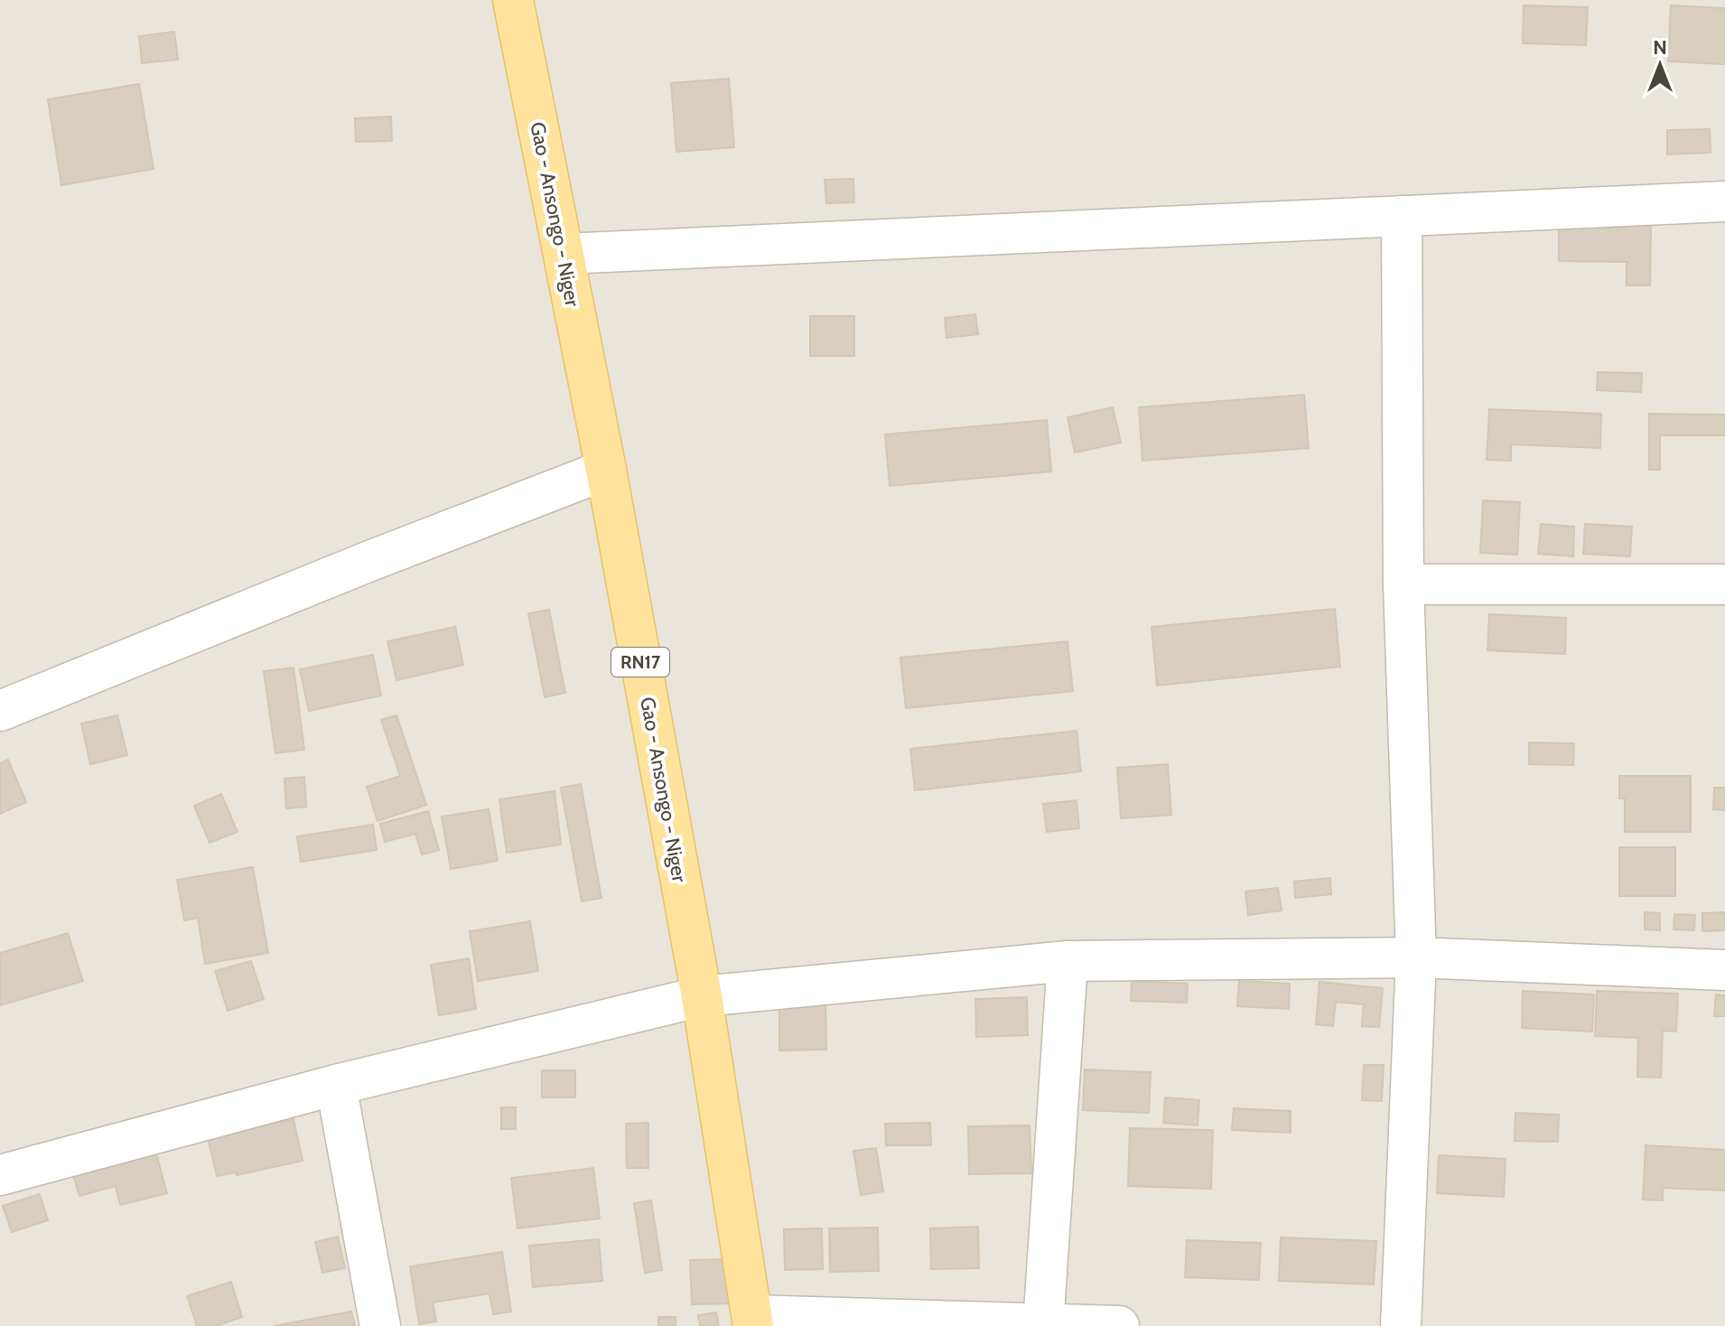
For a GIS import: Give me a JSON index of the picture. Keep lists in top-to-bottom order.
{
  "streets": {
    "main road": ["Gao - Ansongo - Niger", "RN17"]
  },
  "north": "top"
}
